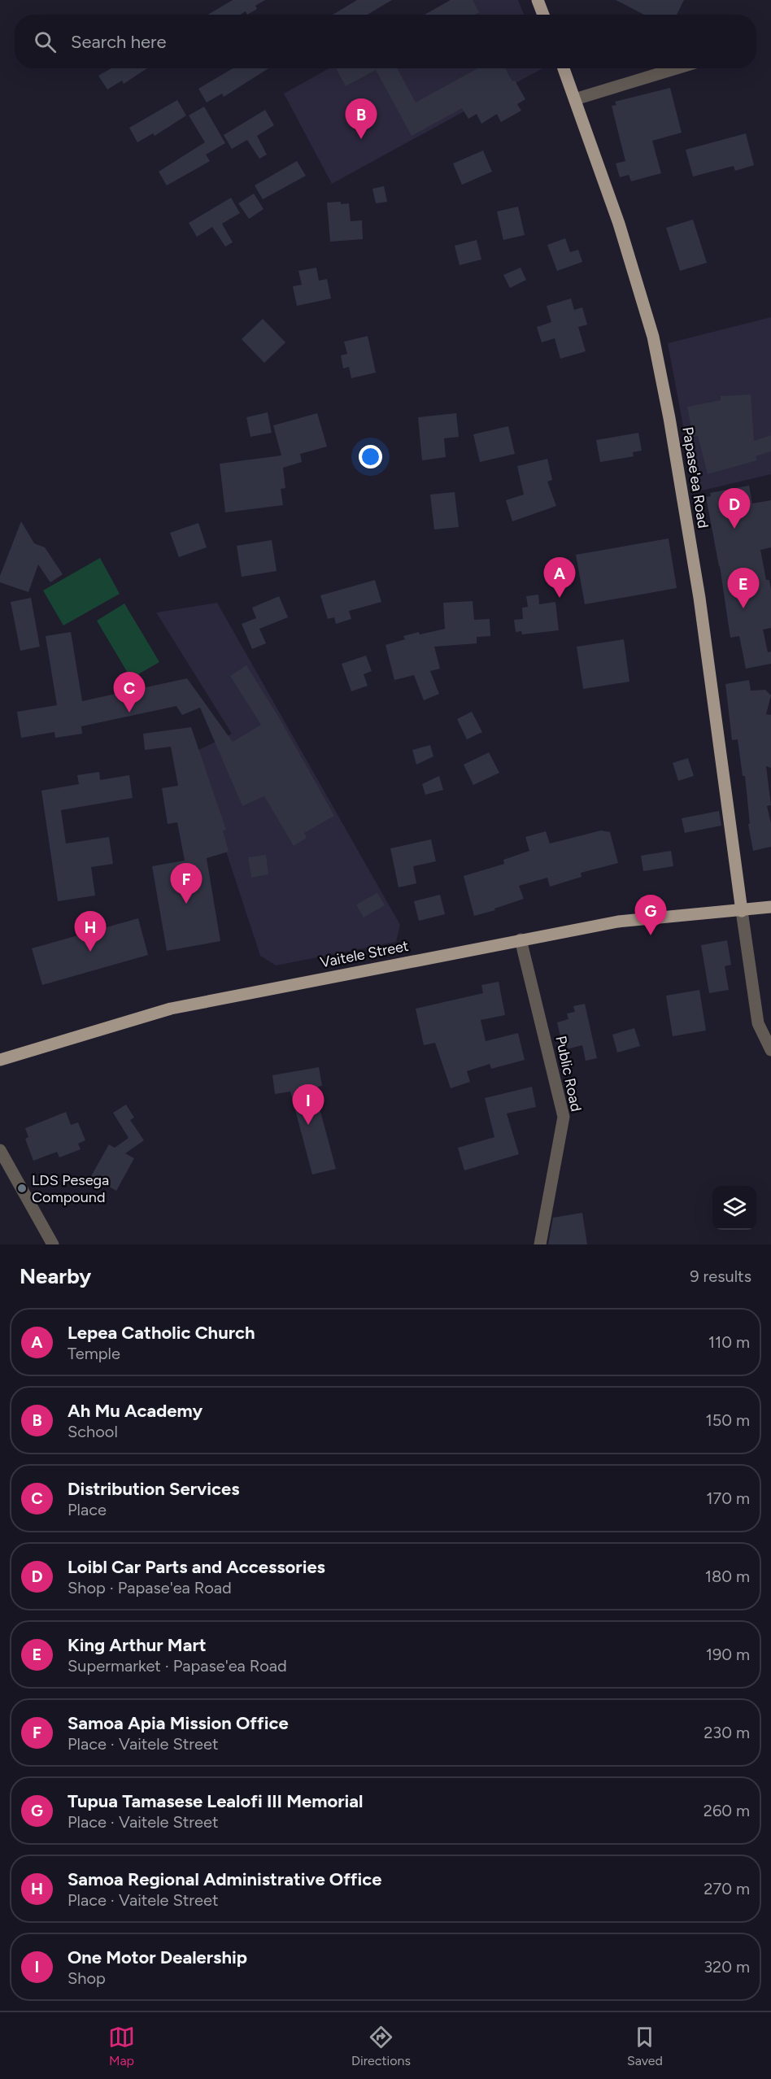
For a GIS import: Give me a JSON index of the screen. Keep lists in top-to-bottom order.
{
  "streets": {
    "main road": ["Papase'ea Road", "Vaitele Street"],
    "street": ["Public Road"]
  },
  "crossings": [
    ["Papase'ea Road", "Vaitele Street"],
    ["Vaitele Street", "Public Road"]
  ],
  "places": ["LDS Pesega Compound"],
  "page": {
    "search": "Search here",
    "pins": [
      "B",
      "D",
      "A",
      "E",
      "C",
      "F",
      "G",
      "H",
      "I"
    ],
    "heading": ["Nearby", "9 results"],
    "list": [
      {
        "mark": "A",
        "name": "Lepea Catholic Church",
        "note": "Temple",
        "value": "110 m"
      },
      {
        "mark": "B",
        "name": "Ah Mu Academy",
        "note": "School",
        "value": "150 m"
      },
      {
        "mark": "C",
        "name": "Distribution Services",
        "note": "Place",
        "value": "170 m"
      },
      {
        "mark": "D",
        "name": "Loibl Car Parts and Accessories",
        "note": "Shop · Papase'ea Road",
        "value": "180 m"
      },
      {
        "mark": "E",
        "name": "King Arthur Mart",
        "note": "Supermarket · Papase'ea Road",
        "value": "190 m"
      },
      {
        "mark": "F",
        "name": "Samoa Apia Mission Office",
        "note": "Place · Vaitele Street",
        "value": "230 m"
      },
      {
        "mark": "G",
        "name": "Tupua Tamasese Lealofi III Memorial",
        "note": "Place · Vaitele Street",
        "value": "260 m"
      },
      {
        "mark": "H",
        "name": "Samoa Regional Administrative Office",
        "note": "Place · Vaitele Street",
        "value": "270 m"
      },
      {
        "mark": "I",
        "name": "One Motor Dealership",
        "note": "Shop",
        "value": "320 m"
      }
    ],
    "nav": ["Map", "Directions", "Saved"]
  }
}
